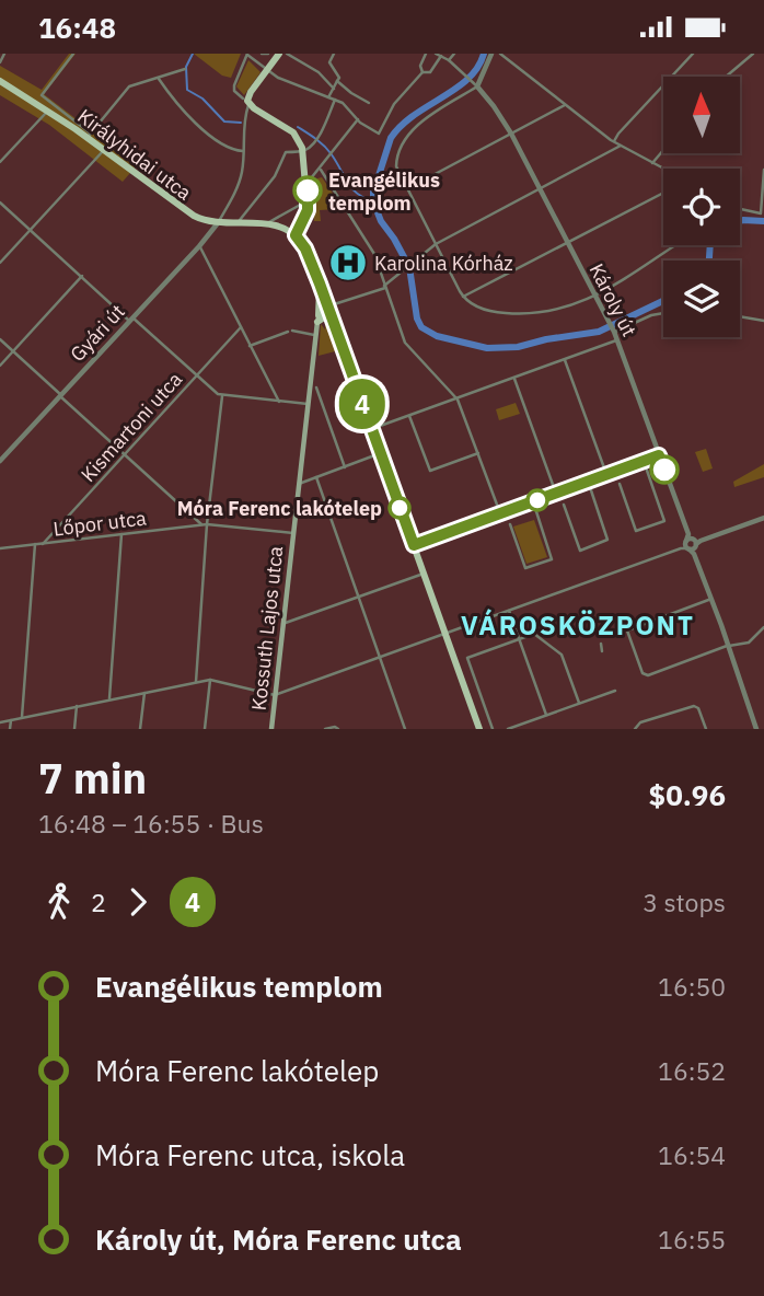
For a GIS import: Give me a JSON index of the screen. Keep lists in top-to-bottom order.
{
  "streets": {
    "main road": ["Királyhidai utca", "Kossuth Lajos utca"],
    "street": [
      "Károly út",
      "Gyári út",
      "Kismartoni utca",
      "Lőpor utca"
    ]
  },
  "crossings": [
    ["Királyhidai utca", "Gyári út"],
    ["Kismartoni utca", "Lőpor utca"],
    ["Lőpor utca", "Kossuth Lajos utca"]
  ],
  "districts": ["VÁROSKÖZPONT"],
  "places": {
    "other": ["Evangélikus templom", "Móra Ferenc lakótelep"],
    "hospital": ["Karolina Kórház"]
  },
  "lines": ["bus line 4"],
  "north": "top",
  "page": {
    "status": "16:48",
    "on_map": "4",
    "heading": ["7 min", "16:48 – 16:55 · Bus", "$0.96"],
    "legs": ["2", "4", "3 stops"],
    "list": [
      {
        "name": "Evangélikus templom",
        "value": "16:50"
      },
      {
        "name": "Móra Ferenc lakótelep",
        "value": "16:52"
      },
      {
        "name": "Móra Ferenc utca, iskola",
        "value": "16:54"
      },
      {
        "name": "Károly út, Móra Ferenc utca",
        "value": "16:55"
      }
    ]
  }
}
